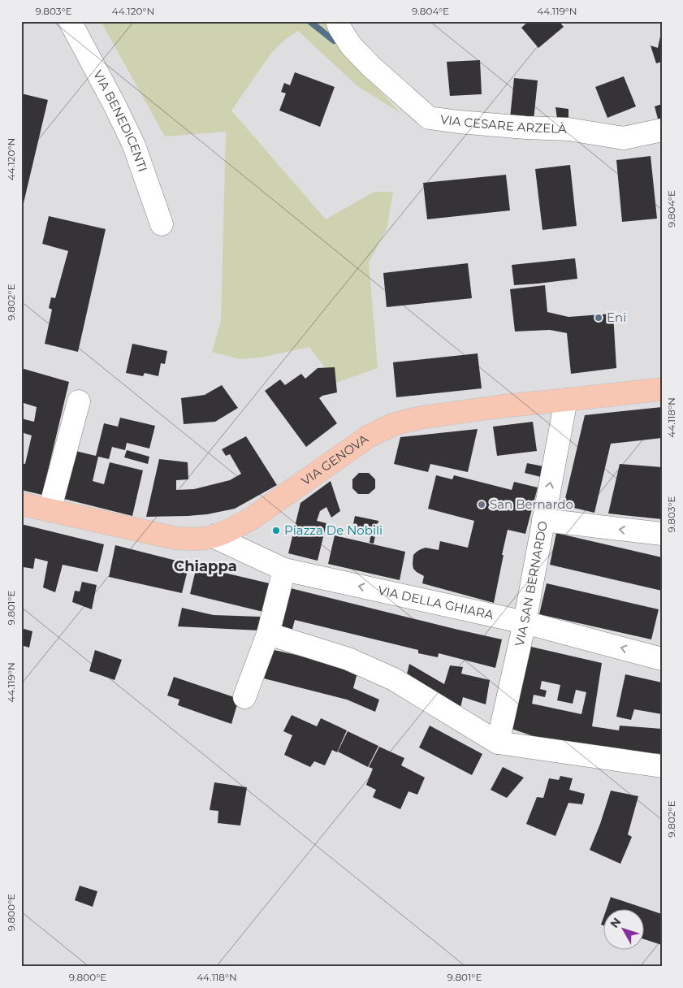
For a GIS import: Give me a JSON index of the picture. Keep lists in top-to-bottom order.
{
  "streets": {
    "main road": ["VIA GENOVA"],
    "street": [
      "VIA BENEDICENTI",
      "VIA CESARE ARZELÀ",
      "VIA SAN BERNARDO",
      "VIA DELLA GHIARA"
    ]
  },
  "crossings": [
    ["VIA GENOVA", "VIA SAN BERNARDO"],
    ["VIA GENOVA", "VIA DELLA GHIARA"],
    ["VIA SAN BERNARDO", "VIA DELLA GHIARA"]
  ],
  "one_way": ["VIA SAN BERNARDO"],
  "districts": ["Chiappa"],
  "places": ["Eni", "San Bernardo", "Piazza De Nobili"],
  "north": "top left",
  "coordinates": [
    "9.803°E",
    "44.120°N",
    "9.804°E",
    "44.119°N",
    "9.802°E",
    "44.118°N",
    "9.801°E",
    "9.800°E"
  ]
}
